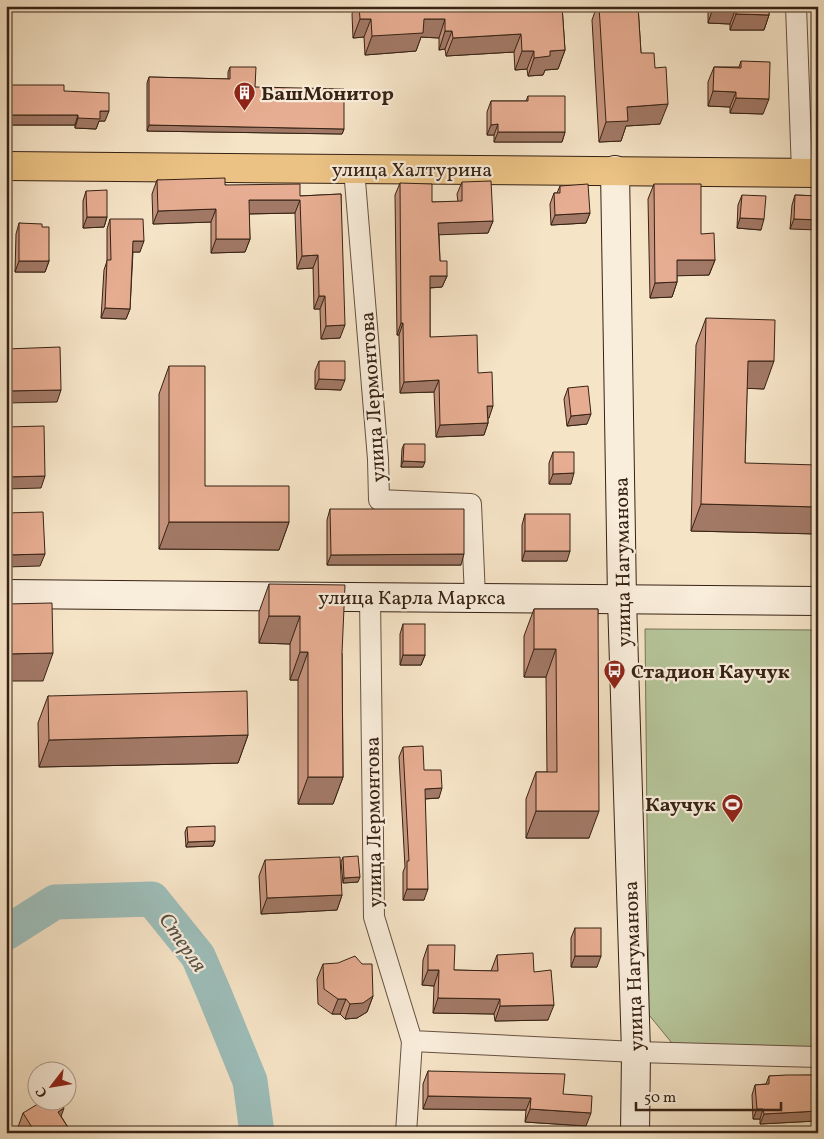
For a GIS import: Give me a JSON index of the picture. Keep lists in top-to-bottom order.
{
  "streets": {
    "main road": ["улица Халтурина", "улица Нагуманова", "улица Карла Маркса"],
    "street": ["улица Лермонтова"]
  },
  "crossings": [
    ["улица Халтурина", "улица Лермонтова"],
    ["улица Халтурина", "улица Нагуманова"],
    ["улица Лермонтова", "улица Карла Маркса"],
    ["улица Нагуманова", "улица Карла Маркса"]
  ],
  "water": ["Стерля"],
  "places": {
    "building": ["БашМонитор"],
    "bus stop": ["Стадион Каучук"],
    "sports": ["Каучук"]
  },
  "scale_bar": "50 m",
  "north": "bottom left"
}
